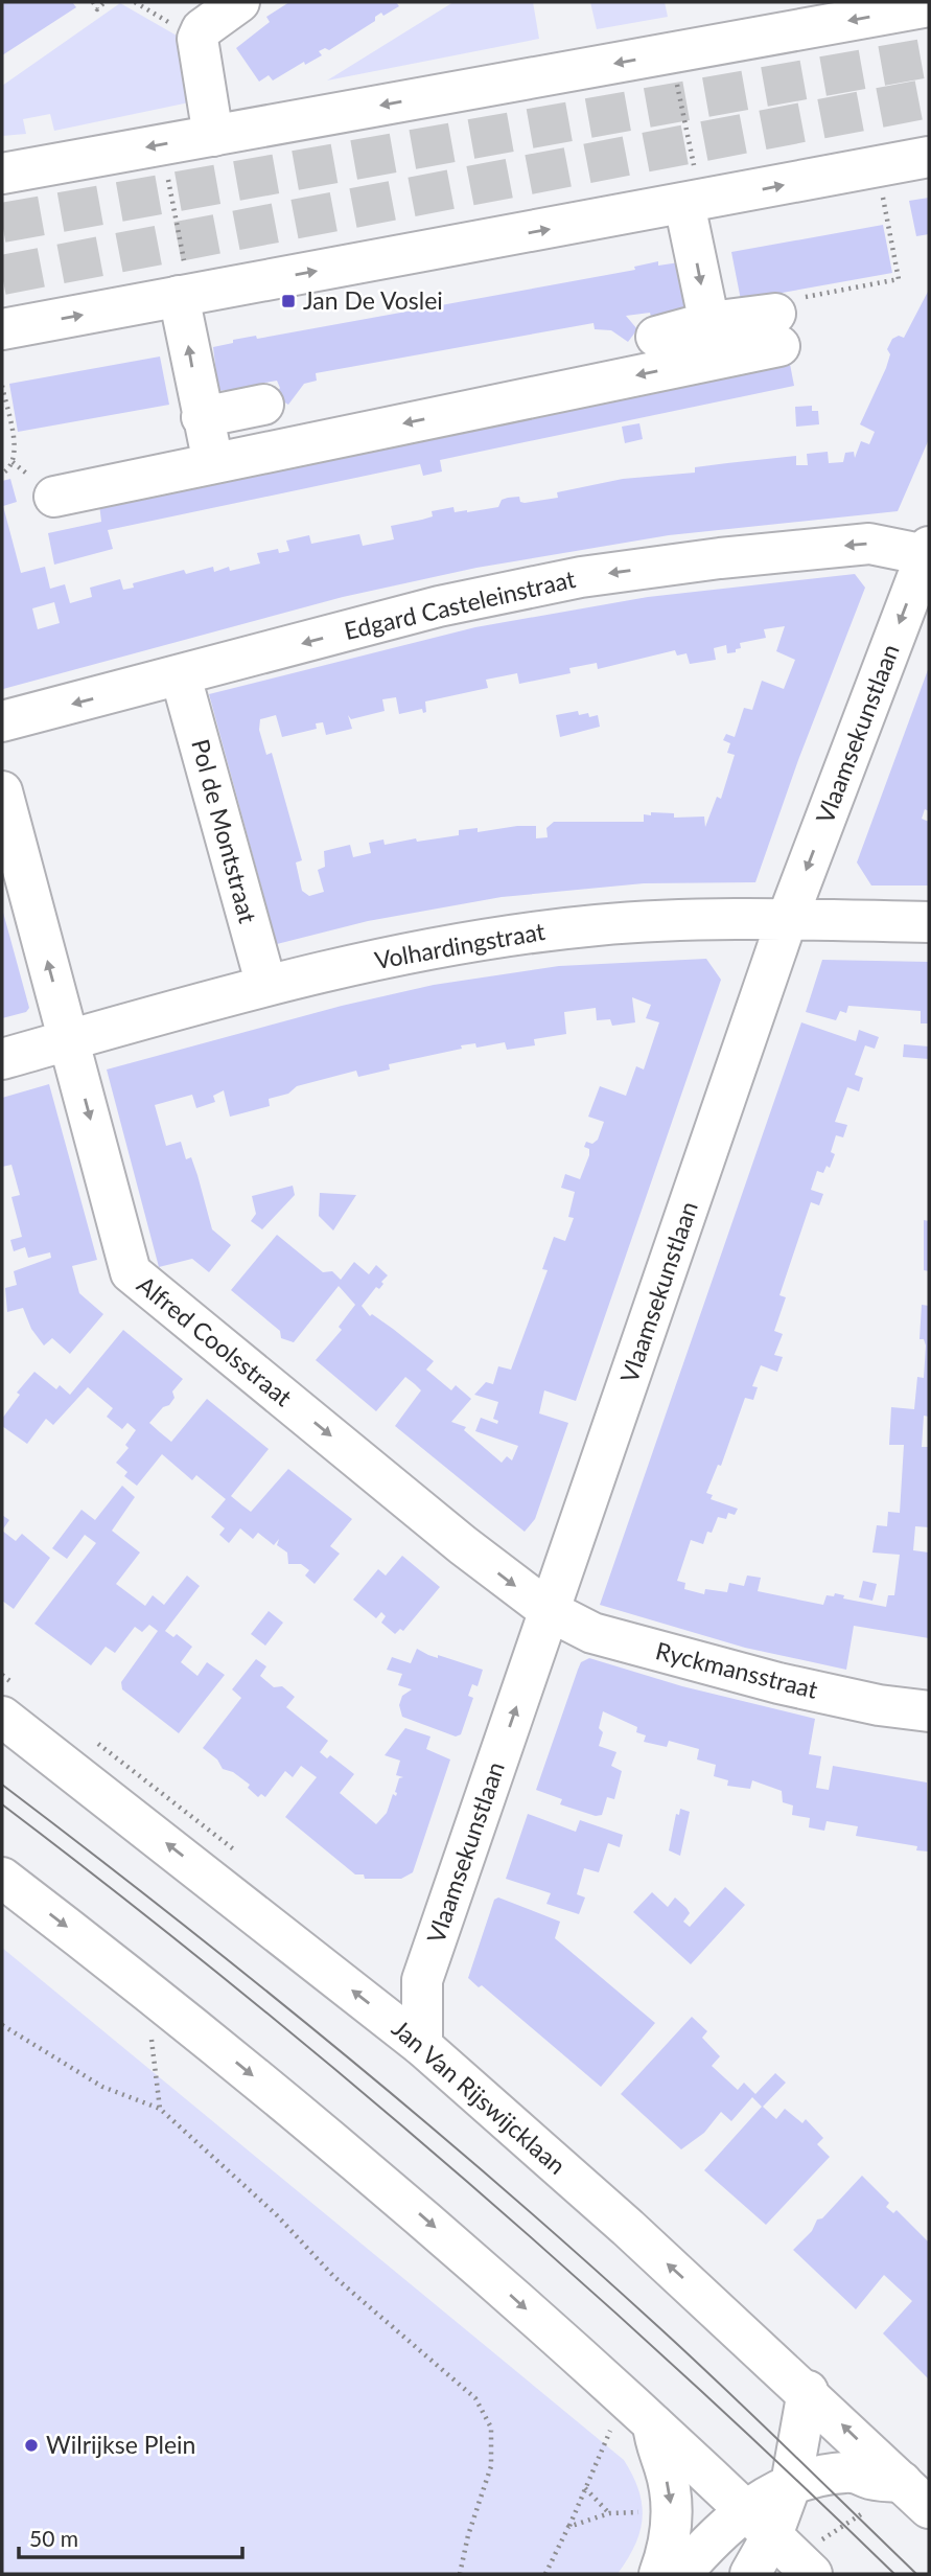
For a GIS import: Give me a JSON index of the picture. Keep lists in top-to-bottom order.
{
  "streets": {
    "street": [
      "Edgard Casteleinstraat",
      "Vlaamsekunstlaan",
      "Pol de Montstraat",
      "Volhardingstraat",
      "Alfred Coolsstraat",
      "Ryckmansstraat",
      "Jan Van Rijswijcklaan"
    ]
  },
  "crossings": [
    ["Edgard Casteleinstraat", "Vlaamsekunstlaan"],
    ["Edgard Casteleinstraat", "Pol de Montstraat"],
    ["Vlaamsekunstlaan", "Volhardingstraat"],
    ["Vlaamsekunstlaan", "Alfred Coolsstraat"],
    ["Vlaamsekunstlaan", "Ryckmansstraat"],
    ["Vlaamsekunstlaan", "Jan Van Rijswijcklaan"],
    ["Pol de Montstraat", "Volhardingstraat"],
    ["Volhardingstraat", "Alfred Coolsstraat"],
    ["Alfred Coolsstraat", "Ryckmansstraat"]
  ],
  "places": {
    "transit": ["Jan De Voslei"],
    "other": ["Wilrijkse Plein"]
  },
  "scale_bar": "50 m"
}
